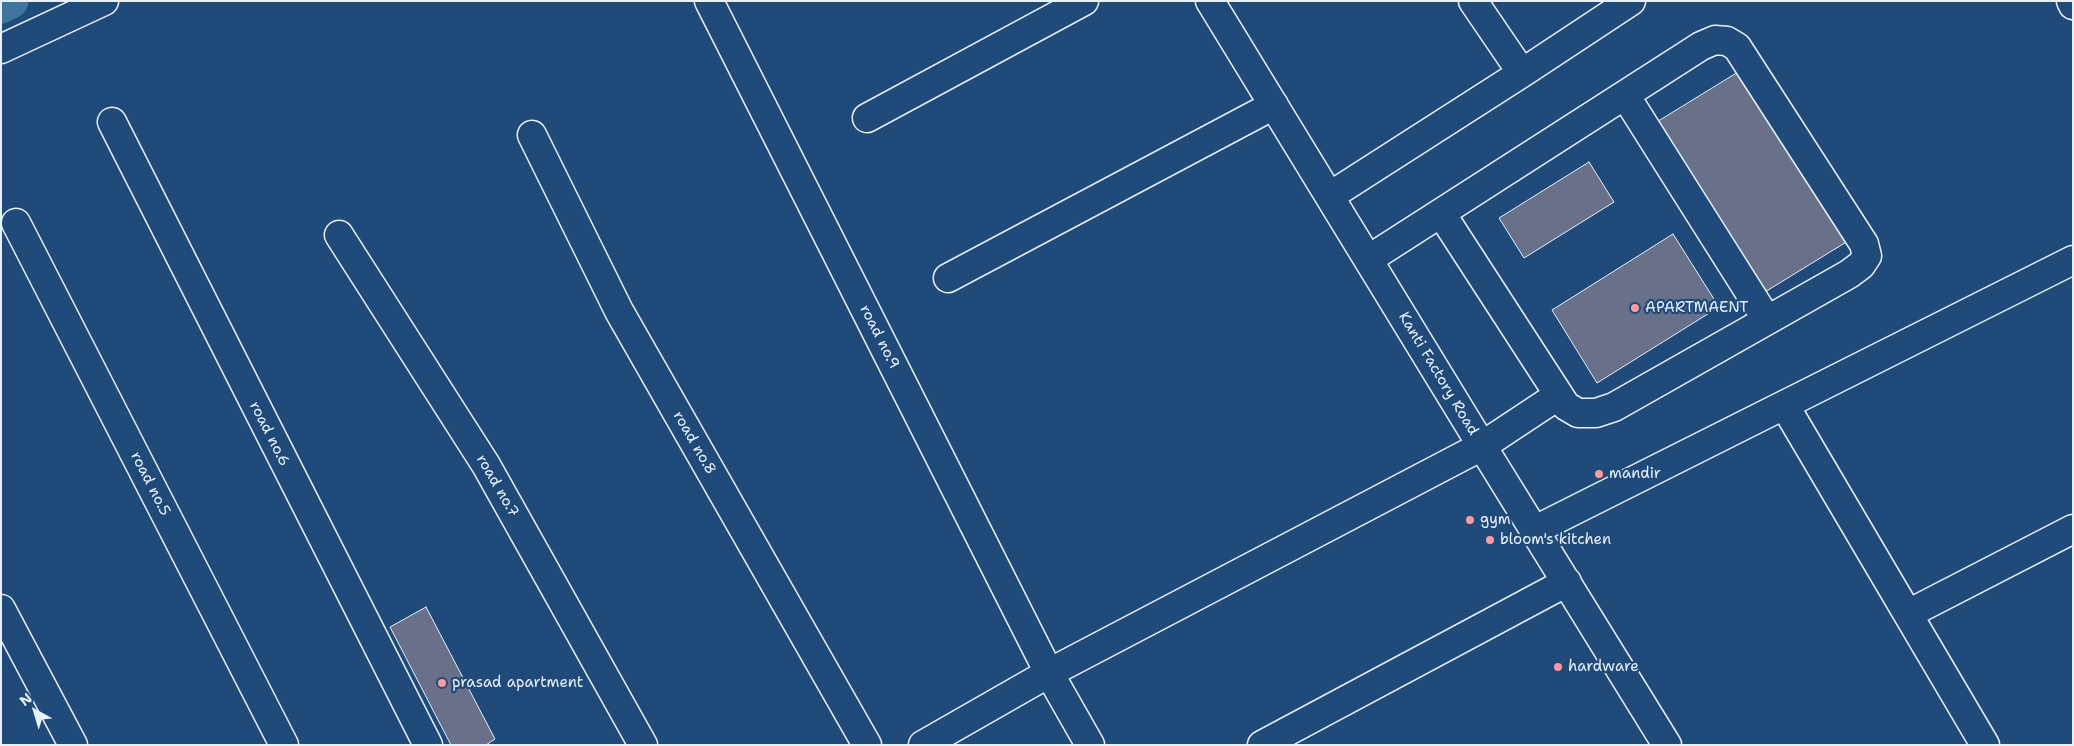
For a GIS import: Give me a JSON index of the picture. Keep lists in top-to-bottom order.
{
  "streets": {
    "street": [
      "road no.9",
      "Kanti Factory Road",
      "road no.6",
      "road no.8",
      "road no.5",
      "road no.7"
    ]
  },
  "places": [
    "APARTMAENT",
    "mandir",
    "gym",
    "bloom's kitchen",
    "hardware",
    "prasad apartment"
  ],
  "north": "top left"
}
